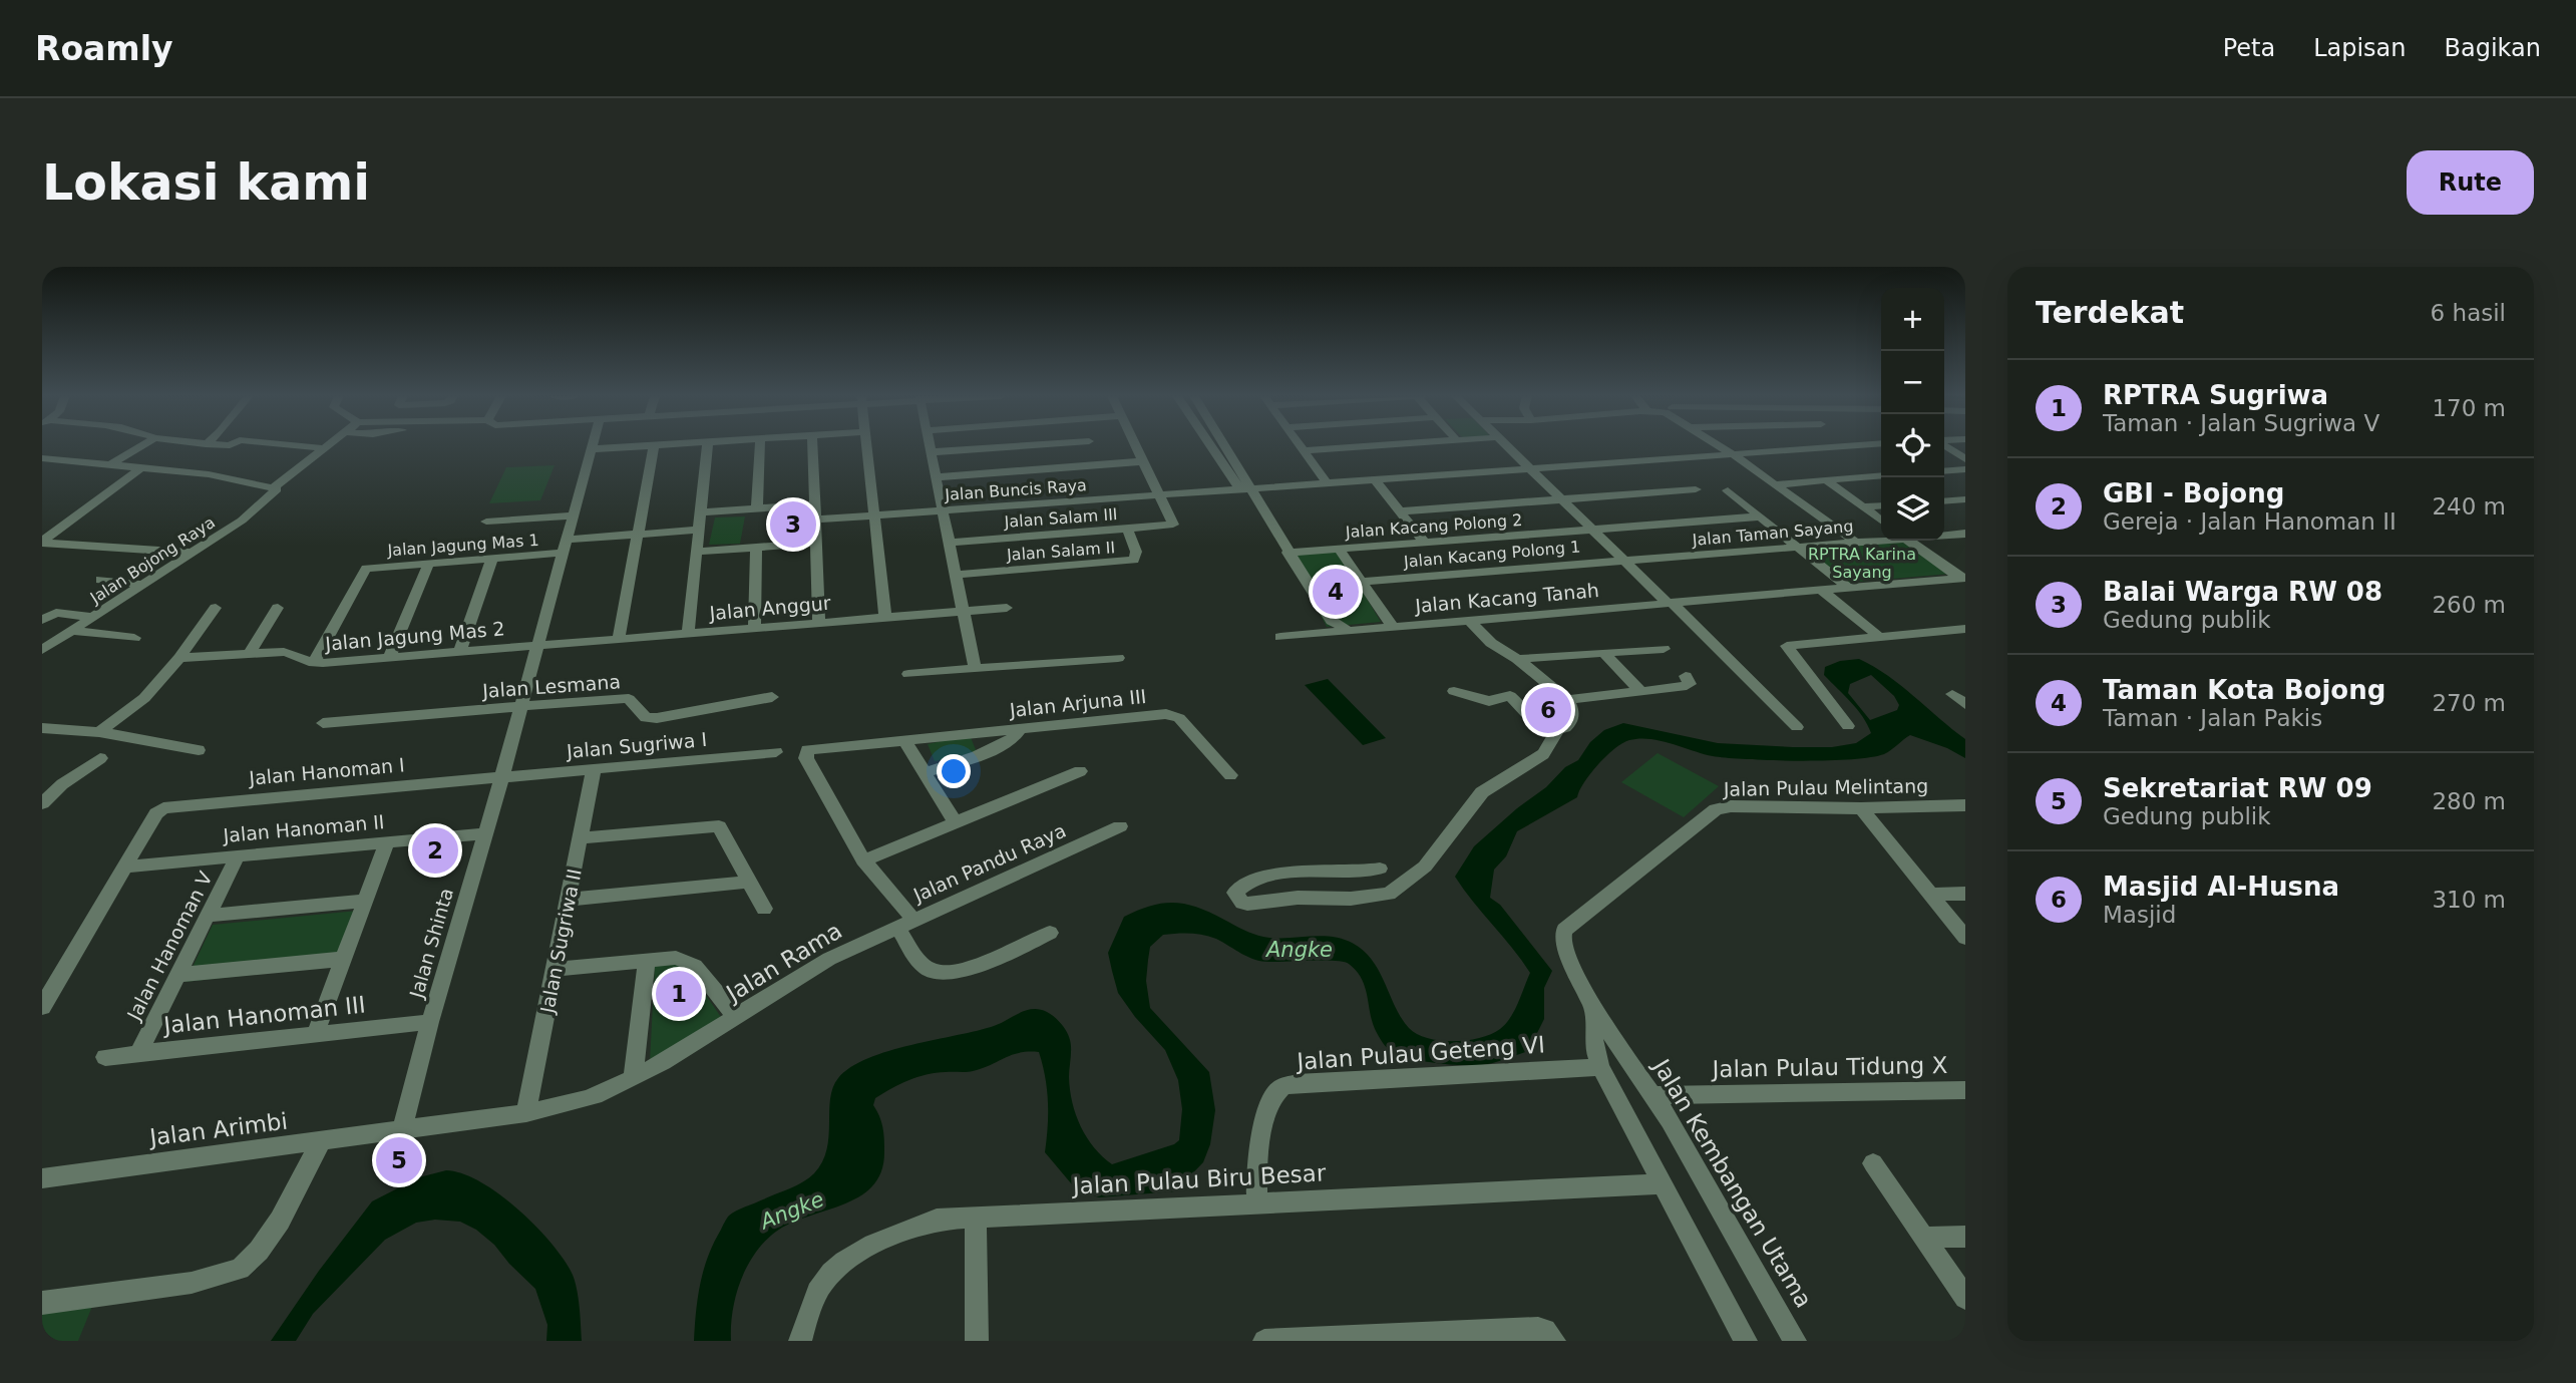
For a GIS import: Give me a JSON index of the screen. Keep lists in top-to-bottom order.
{
  "streets": {
    "street": [
      "Jalan Buncis Raya",
      "Jalan Salam III",
      "Jalan Kacang Polong 2",
      "Jalan Taman Sayang",
      "Jalan Jagung Mas 1",
      "Jalan Salam II",
      "Jalan Kacang Polong 1",
      "Jalan Bojong Raya",
      "Jalan Kacang Tanah",
      "Jalan Anggur",
      "Jalan Jagung Mas 2",
      "Jalan Lesmana",
      "Jalan Arjuna III",
      "Jalan Sugriwa I",
      "Jalan Hanoman I",
      "Jalan Pulau Melintang",
      "Jalan Hanoman II",
      "Jalan Pandu Raya",
      "Jalan Sugriwa II",
      "Jalan Shinta",
      "Jalan Hanoman V",
      "Jalan Rama",
      "Jalan Hanoman III",
      "Jalan Pulau Geteng VI",
      "Jalan Pulau Tidung X",
      "Jalan Arimbi",
      "Jalan Pulau Biru Besar",
      "Jalan Kembangan Utama"
    ]
  },
  "crossings": [
    ["Jalan Buncis Raya", "Jalan Salam III"],
    ["Jalan Salam III", "Jalan Salam II"],
    ["Jalan Taman Sayang", "Jalan Kacang Polong 1"],
    ["Jalan Jagung Mas 1", "Jalan Jagung Mas 2"],
    ["Jalan Jagung Mas 1", "Jalan Shinta"],
    ["Jalan Anggur", "Jalan Jagung Mas 2"],
    ["Jalan Anggur", "Jalan Shinta"],
    ["Jalan Jagung Mas 2", "Jalan Shinta"],
    ["Jalan Lesmana", "Jalan Shinta"],
    ["Jalan Arjuna III", "Jalan Pandu Raya"],
    ["Jalan Sugriwa I", "Jalan Hanoman I"],
    ["Jalan Sugriwa I", "Jalan Sugriwa II"],
    ["Jalan Sugriwa I", "Jalan Shinta"],
    ["Jalan Hanoman I", "Jalan Hanoman II"],
    ["Jalan Hanoman I", "Jalan Shinta"],
    ["Jalan Pulau Melintang", "Jalan Kembangan Utama"],
    ["Jalan Hanoman II", "Jalan Shinta"],
    ["Jalan Hanoman II", "Jalan Hanoman V"],
    ["Jalan Pandu Raya", "Jalan Rama"],
    ["Jalan Sugriwa II", "Jalan Rama"],
    ["Jalan Shinta", "Jalan Rama"],
    ["Jalan Shinta", "Jalan Hanoman III"],
    ["Jalan Shinta", "Jalan Arimbi"],
    ["Jalan Hanoman V", "Jalan Hanoman III"],
    ["Jalan Rama", "Jalan Arimbi"],
    ["Jalan Pulau Geteng VI", "Jalan Pulau Biru Besar"],
    ["Jalan Pulau Tidung X", "Jalan Kembangan Utama"]
  ],
  "water": ["Angke"],
  "parks": ["RPTRA Karina Sayang"],
  "page": {
    "header": "Roamly",
    "nav": ["Peta", "Lapisan", "Bagikan"],
    "buttons": "Rute",
    "title": "Lokasi kami",
    "heading": ["Terdekat", "6 hasil"],
    "map_buttons": ["+", "−"],
    "list": [
      {
        "mark": "1",
        "name": "RPTRA Sugriwa",
        "note": "Taman · Jalan Sugriwa V",
        "value": "170 m"
      },
      {
        "mark": "2",
        "name": "GBI - Bojong",
        "note": "Gereja · Jalan Hanoman II",
        "value": "240 m"
      },
      {
        "mark": "3",
        "name": "Balai Warga RW 08",
        "note": "Gedung publik",
        "value": "260 m"
      },
      {
        "mark": "4",
        "name": "Taman Kota Bojong",
        "note": "Taman · Jalan Pakis",
        "value": "270 m"
      },
      {
        "mark": "5",
        "name": "Sekretariat RW 09",
        "note": "Gedung publik",
        "value": "280 m"
      },
      {
        "mark": "6",
        "name": "Masjid Al-Husna",
        "note": "Masjid",
        "value": "310 m"
      }
    ],
    "pins": [
      "3",
      "4",
      "6",
      "2",
      "1",
      "5"
    ]
  }
}
